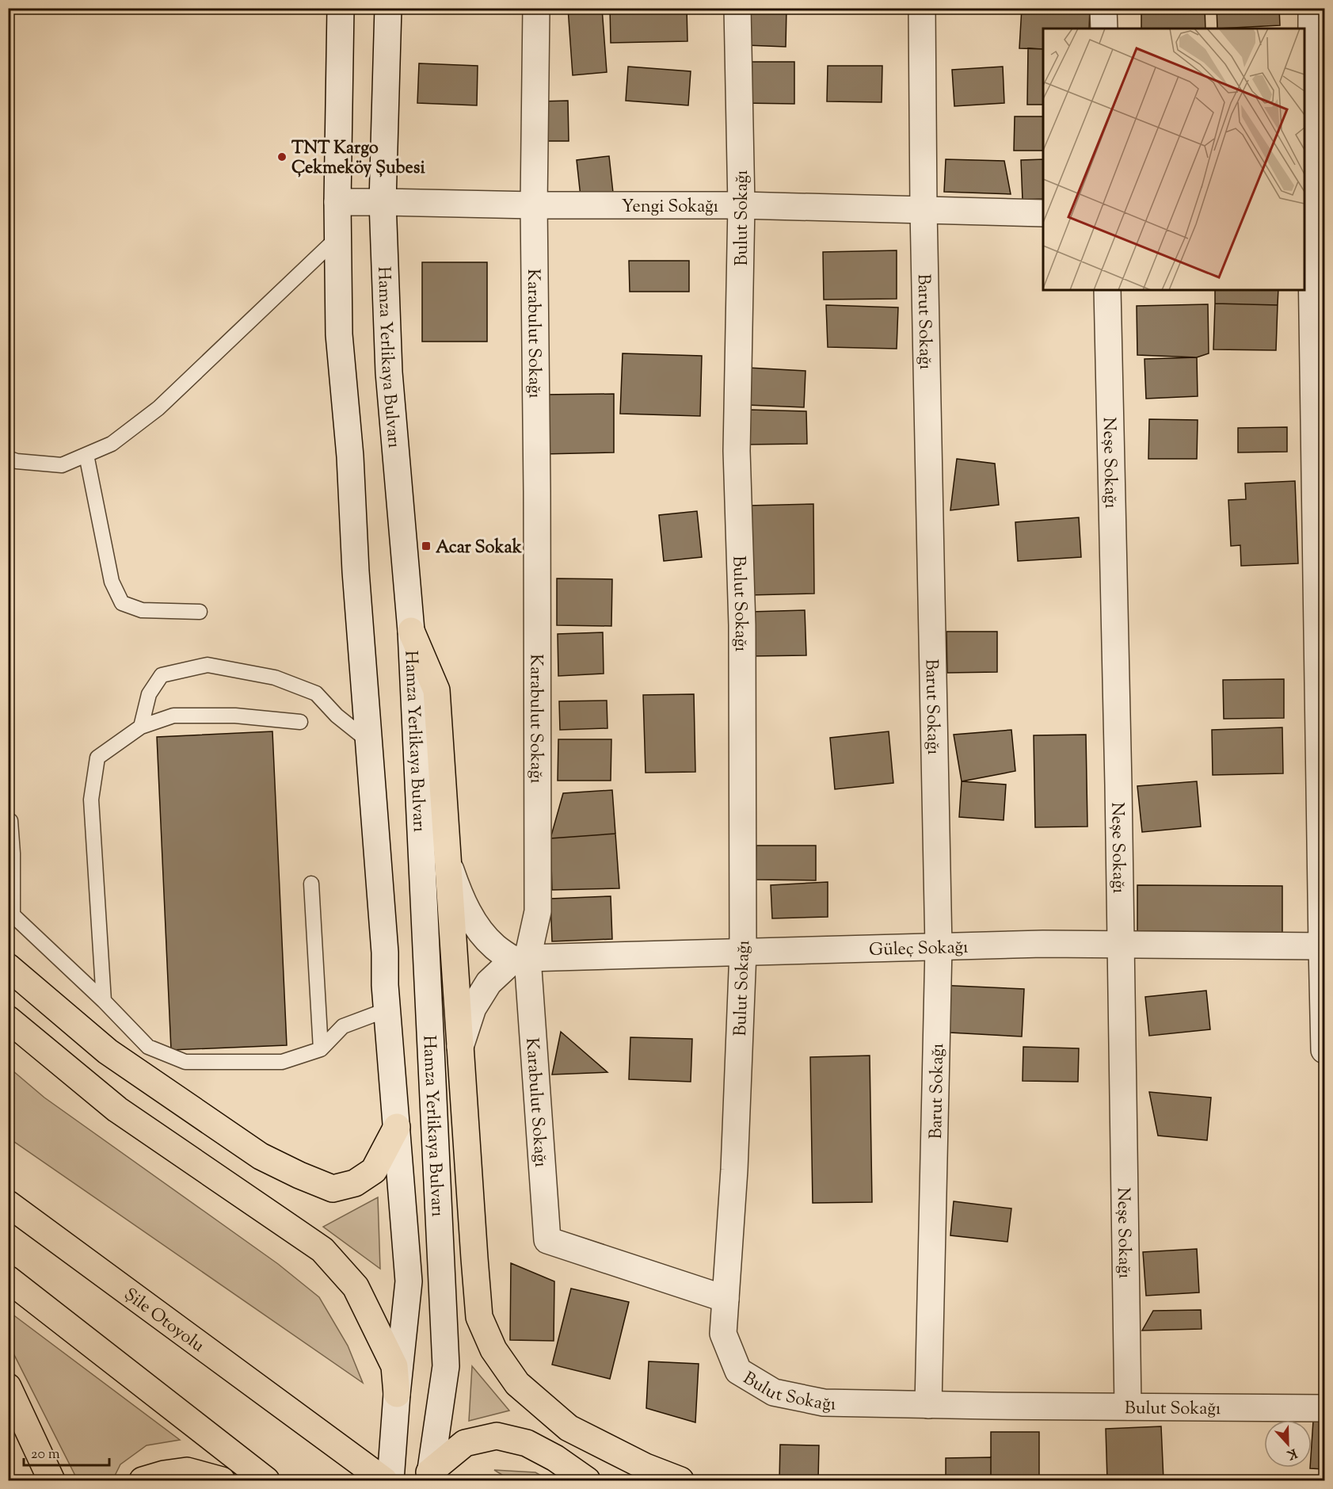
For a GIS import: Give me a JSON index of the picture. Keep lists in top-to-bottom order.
{
  "streets": {
    "highway": ["Şile Otoyolu"],
    "street": [
      "Yengi Sokağı",
      "Bulut Sokağı",
      "Barut Sokağı",
      "Karabulut Sokağı",
      "Hamza Yerlikaya Bulvarı",
      "Neşe Sokağı",
      "Güleç Sokağı"
    ]
  },
  "crossings": [
    ["Yengi Sokağı", "Bulut Sokağı"],
    ["Yengi Sokağı", "Barut Sokağı"],
    ["Yengi Sokağı", "Karabulut Sokağı"],
    ["Yengi Sokağı", "Hamza Yerlikaya Bulvarı"],
    ["Bulut Sokağı", "Barut Sokağı"],
    ["Bulut Sokağı", "Karabulut Sokağı"],
    ["Bulut Sokağı", "Neşe Sokağı"],
    ["Bulut Sokağı", "Güleç Sokağı"],
    ["Barut Sokağı", "Güleç Sokağı"],
    ["Karabulut Sokağı", "Güleç Sokağı"],
    ["Neşe Sokağı", "Güleç Sokağı"]
  ],
  "places": {
    "other": ["TNT Kargo Çekmeköy Şubesi"],
    "transit": ["Acar Sokak"]
  },
  "scale_bar": "20 m",
  "north": "bottom"
}
